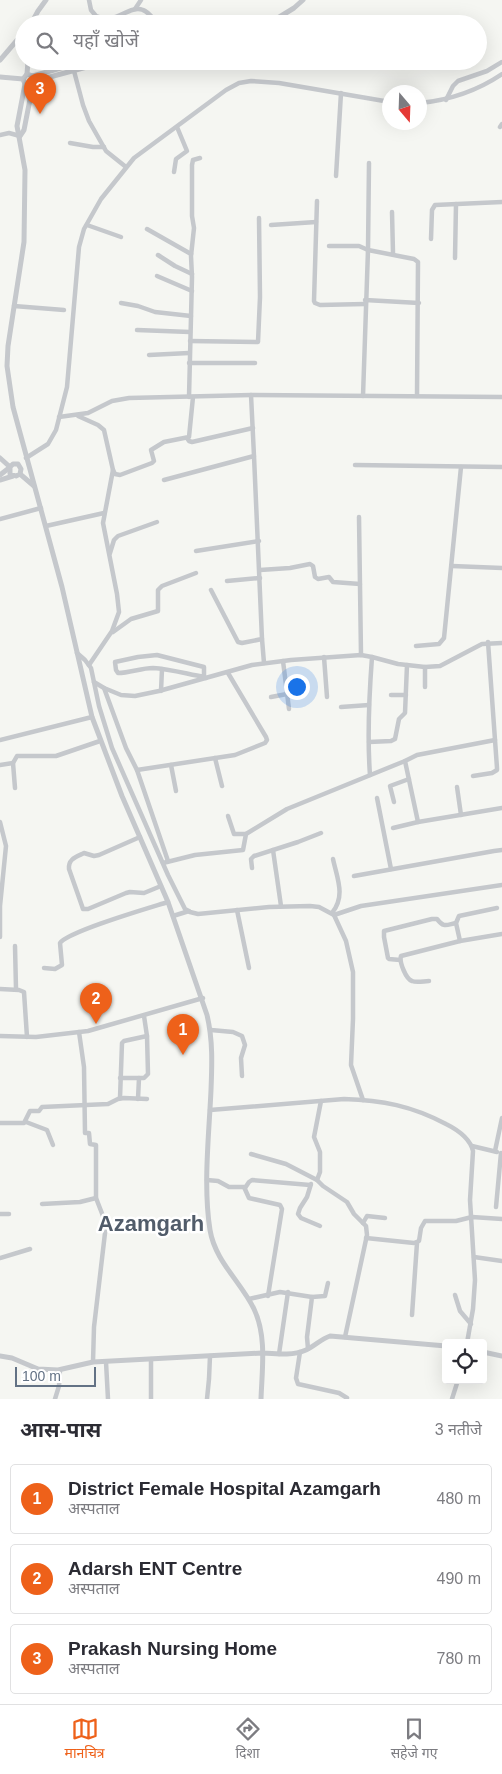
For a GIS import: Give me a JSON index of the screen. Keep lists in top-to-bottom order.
{
  "districts": ["Azamgarh"],
  "scale_bar": "100 m",
  "north": "bottom",
  "page": {
    "search": "यहाँ खोजें",
    "pins": ["3", "2", "1"],
    "scale": "100 m",
    "heading": ["आस-पास", "3 नतीजे"],
    "list": [
      {
        "mark": "1",
        "name": "District Female Hospital Azamgarh",
        "note": "अस्पताल",
        "value": "480 m"
      },
      {
        "mark": "2",
        "name": "Adarsh ENT Centre",
        "note": "अस्पताल",
        "value": "490 m"
      },
      {
        "mark": "3",
        "name": "Prakash Nursing Home",
        "note": "अस्पताल",
        "value": "780 m"
      }
    ],
    "nav": ["मानचित्र", "दिशा", "सहेजे गए"]
  }
}
